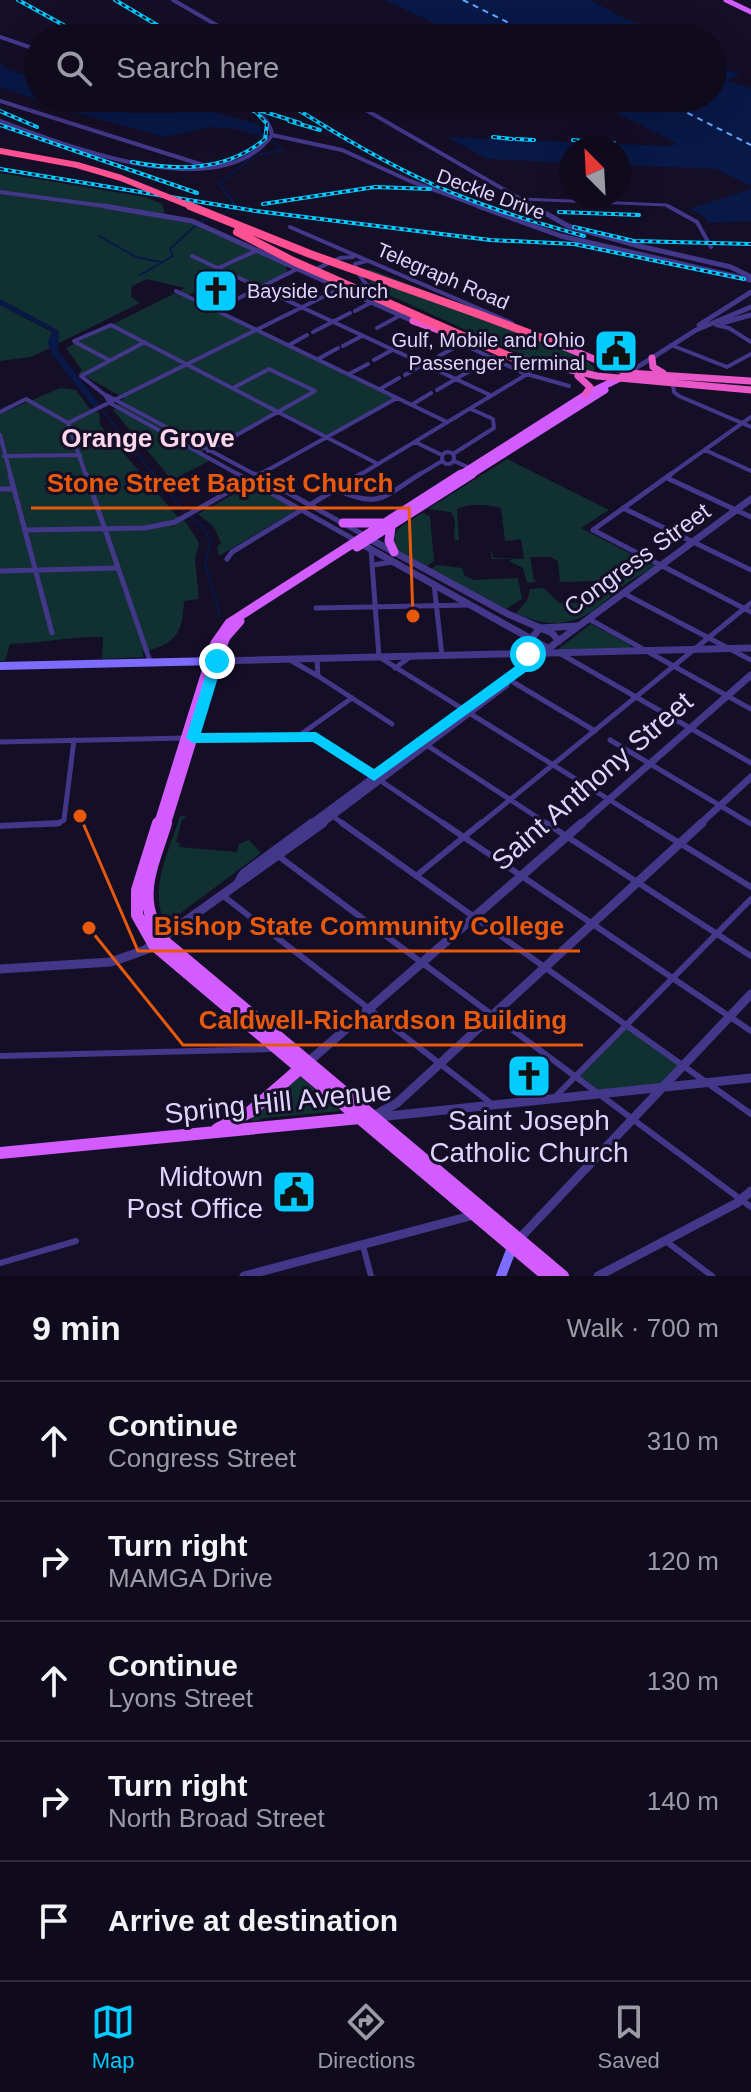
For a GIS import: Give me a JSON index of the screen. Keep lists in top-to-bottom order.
{
  "streets": {
    "highway": ["Telegraph Road"],
    "main road": ["Saint Anthony Street", "Spring Hill Avenue"],
    "street": ["Deckle Drive", "Congress Street"]
  },
  "crossings": [
    ["Saint Anthony Street", "Spring Hill Avenue"]
  ],
  "districts": ["Orange Grove"],
  "places": {
    "church": ["Bayside Church", "Saint Joseph Catholic Church"],
    "public building": ["Gulf, Mobile and Ohio Passenger Terminal", "Midtown Post Office"],
    "other": ["Stone Street Baptist Church", "Bishop State Community College", "Caldwell-Richardson Building"]
  },
  "north": "top left",
  "page": {
    "search": "Search here",
    "heading": ["9 min", "Walk · 700 m"],
    "list": [
      ["Continue", "Congress Street", "310 m"],
      ["Turn right", "MAMGA Drive", "120 m"],
      ["Continue", "Lyons Street", "130 m"],
      ["Turn right", "North Broad Street", "140 m"],
      "Arrive at destination"
    ],
    "nav": ["Map", "Directions", "Saved"]
  }
}
